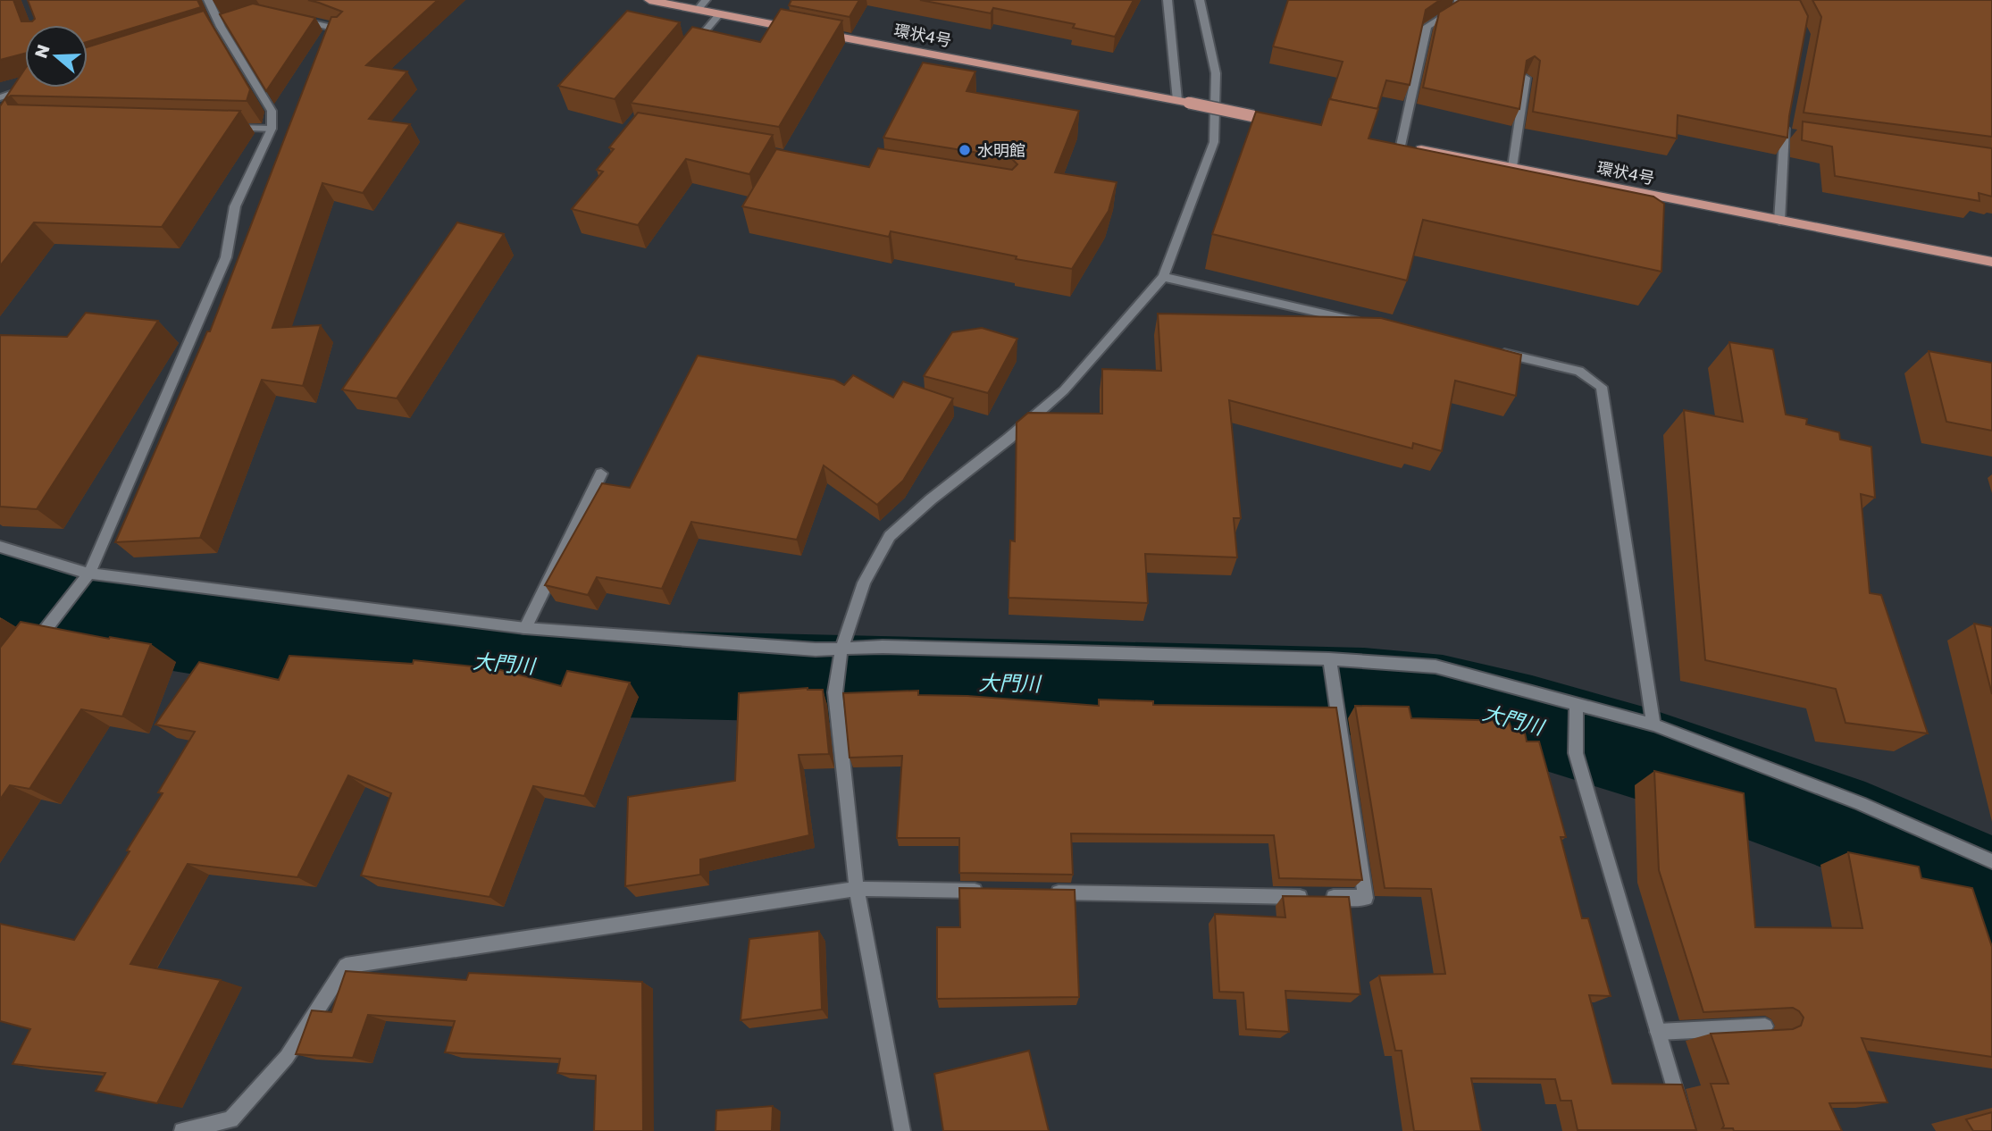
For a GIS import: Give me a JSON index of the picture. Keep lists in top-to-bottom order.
{
  "streets": {
    "main road": ["環状4号"]
  },
  "water": ["大門川"],
  "places": ["水明館"],
  "north": "left"
}
